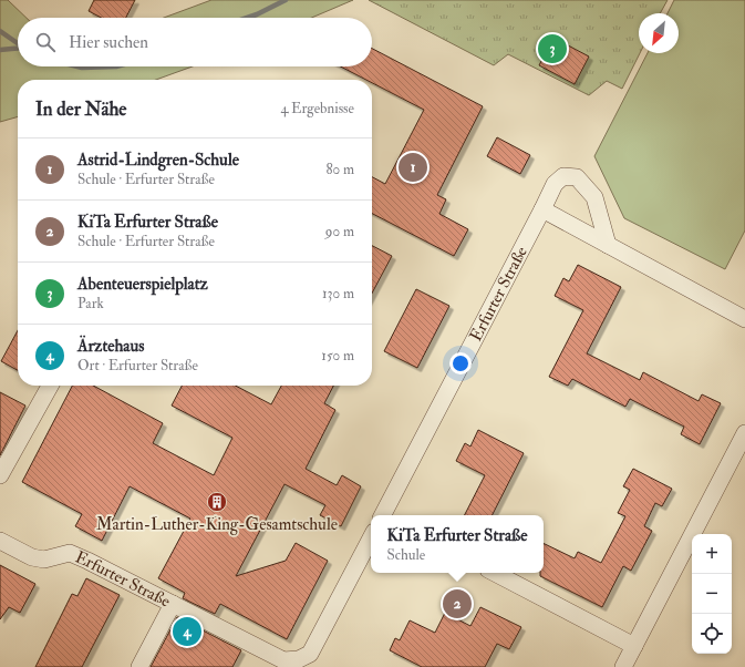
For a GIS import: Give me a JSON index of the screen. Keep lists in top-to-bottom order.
{
  "streets": {
    "street": ["Erfurter Straße"]
  },
  "places": {
    "building": ["Martin-Luther-King-Gesamtschule"]
  },
  "north": "bottom left",
  "page": {
    "search": "Hier suchen",
    "pins": [
      "3",
      "1",
      "2",
      "4"
    ],
    "heading": ["In der Nähe", "4 Ergebnisse"],
    "list": [
      {
        "mark": "1",
        "name": "Astrid-Lindgren-Schule",
        "note": "Schule · Erfurter Straße",
        "value": "80 m"
      },
      {
        "mark": "2",
        "name": "KiTa Erfurter Straße",
        "note": "Schule · Erfurter Straße",
        "value": "90 m"
      },
      {
        "mark": "3",
        "name": "Abenteuerspielplatz",
        "note": "Park",
        "value": "130 m"
      },
      {
        "mark": "4",
        "name": "Ärztehaus",
        "note": "Ort · Erfurter Straße",
        "value": "150 m"
      }
    ],
    "popup": ["KiTa Erfurter Straße", "Schule"],
    "map_buttons": ["+", "−"]
  }
}
